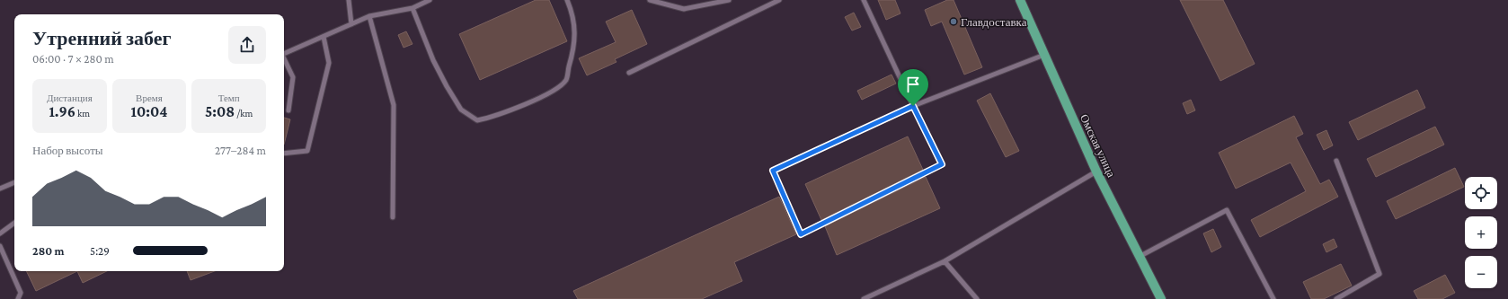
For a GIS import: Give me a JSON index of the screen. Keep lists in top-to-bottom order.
{
  "streets": {
    "main road": ["Омская улица"]
  },
  "places": ["Главдоставка"],
  "page": {
    "heading": ["Утренний забег", "06:00 · 7 × 280 m"],
    "stats": [
      ["Дистанция", "1.96 km"],
      ["Время", "10:04"],
      ["Темп", "5:08 /km"]
    ],
    "chart": ["Набор высоты", "277–284 m"],
    "map_buttons": ["+", "−"],
    "list": [
      {
        "name": "280 m",
        "note": "5:29"
      }
    ]
  }
}
